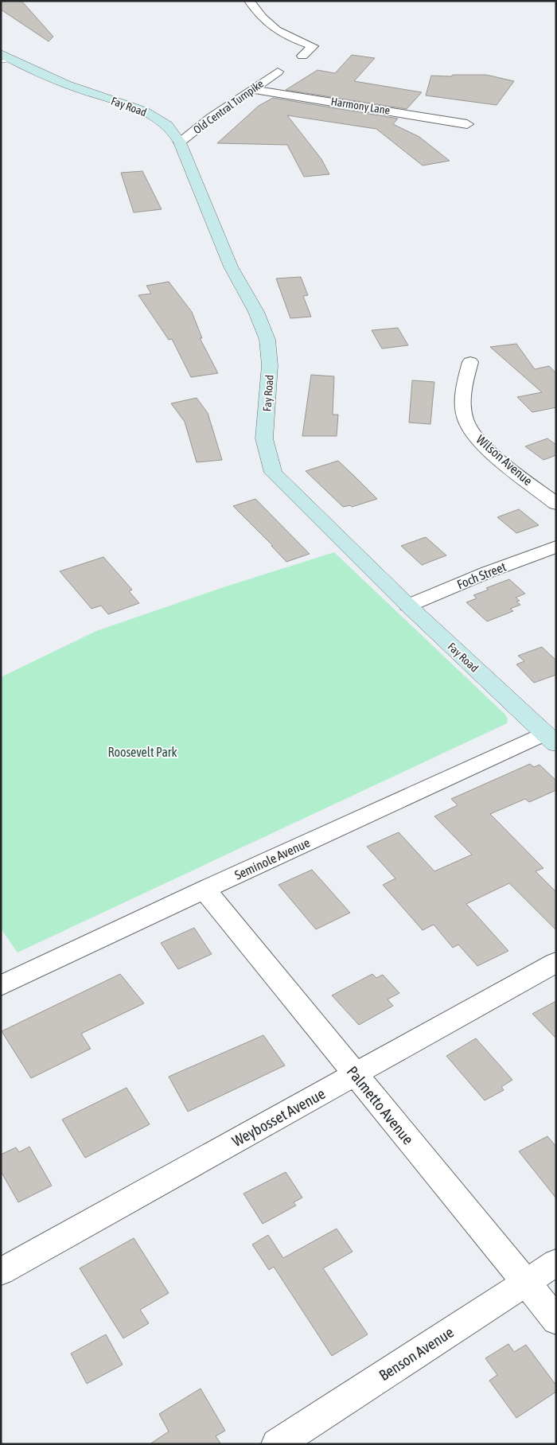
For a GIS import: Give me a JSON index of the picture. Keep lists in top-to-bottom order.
{
  "streets": {
    "street": [
      "Harmony Lane",
      "Fay Road",
      "Old Central Turnpike",
      "Wilson Avenue",
      "Foch Street",
      "Seminole Avenue",
      "Palmetto Avenue",
      "Weybosset Avenue",
      "Benson Avenue"
    ]
  },
  "crossings": [
    ["Harmony Lane", "Old Central Turnpike"],
    ["Fay Road", "Old Central Turnpike"],
    ["Fay Road", "Foch Street"],
    ["Fay Road", "Seminole Avenue"],
    ["Seminole Avenue", "Palmetto Avenue"],
    ["Palmetto Avenue", "Weybosset Avenue"],
    ["Palmetto Avenue", "Benson Avenue"]
  ],
  "parks": ["Roosevelt Park"]
}
